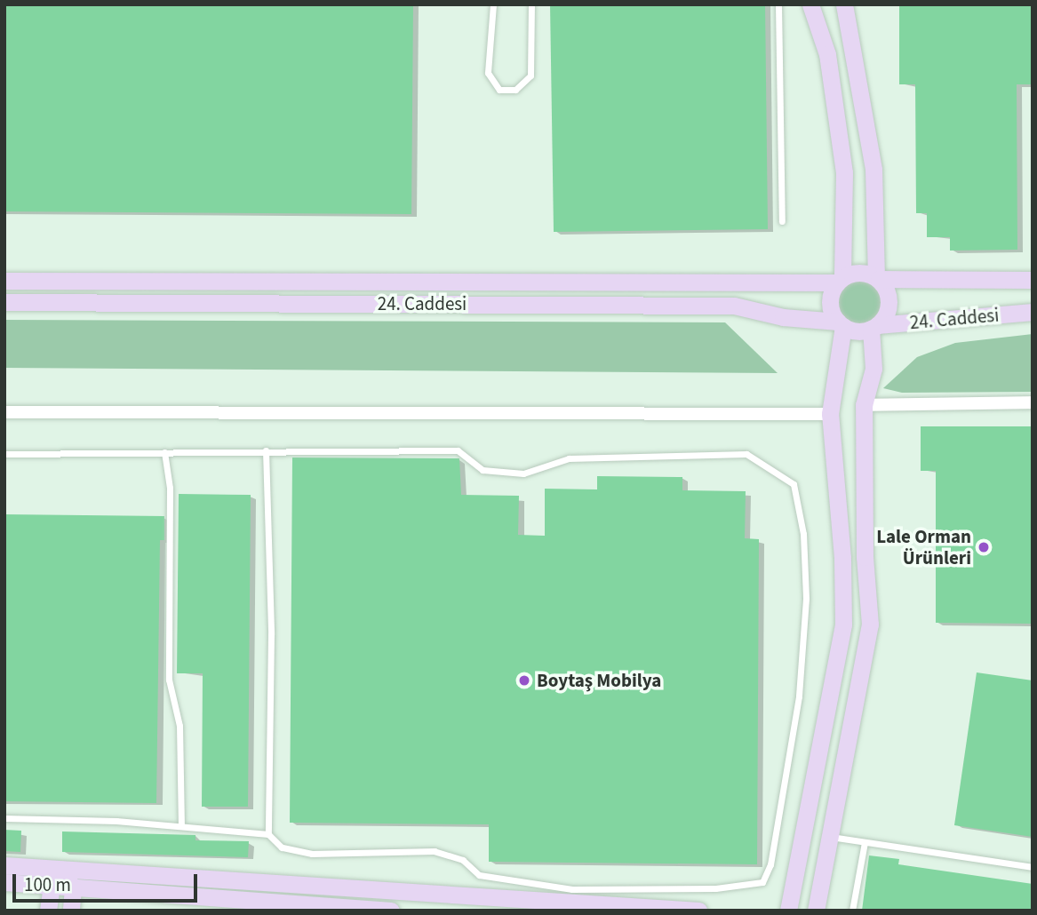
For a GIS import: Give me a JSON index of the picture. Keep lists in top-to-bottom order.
{
  "streets": {
    "street": ["24. Caddesi"]
  },
  "places": ["Lale Orman Ürünleri", "Boytaş Mobilya"],
  "scale_bar": "100 m"
}
